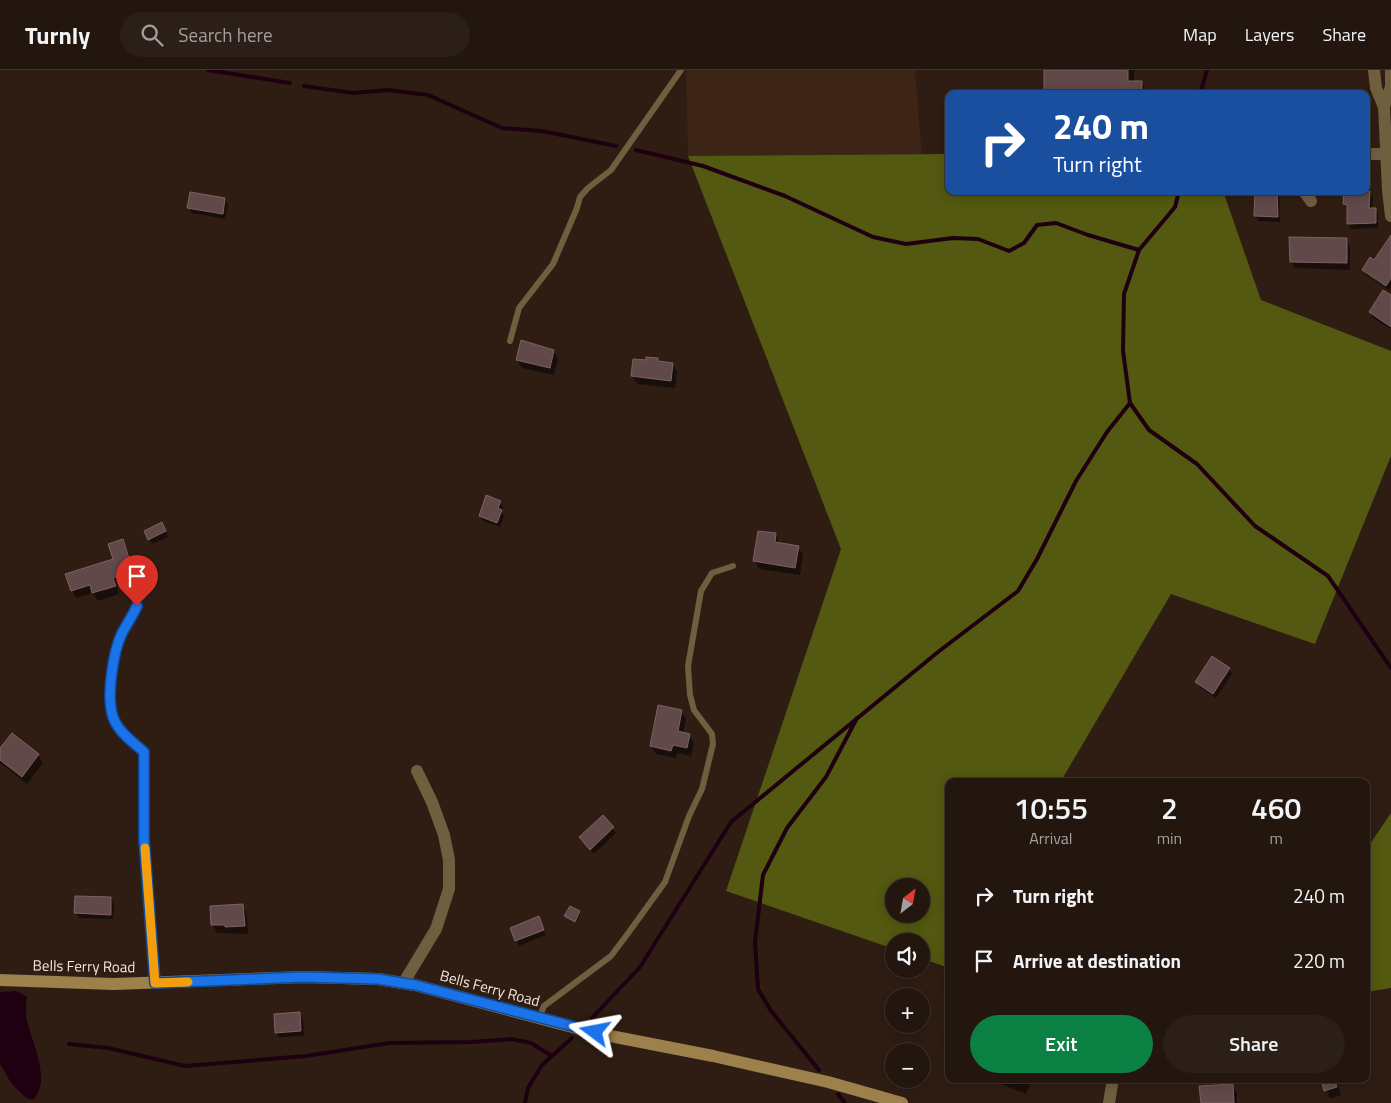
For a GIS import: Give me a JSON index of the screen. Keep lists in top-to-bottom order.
{
  "streets": {
    "main road": ["Bells Ferry Road"]
  },
  "north": "top right",
  "page": {
    "header": "Turnly",
    "search": "Search here",
    "nav": ["Map", "Layers", "Share"],
    "turn": ["240 m", "Turn right"],
    "eta": [
      "10:55",
      "Arrival",
      "2",
      "min",
      "460",
      "m"
    ],
    "list": [
      {
        "name": "Turn right",
        "value": "240 m"
      },
      {
        "name": "Arrive at destination",
        "value": "220 m"
      }
    ],
    "map_buttons": ["+", "−"],
    "buttons": ["Exit", "Share"]
  }
}
